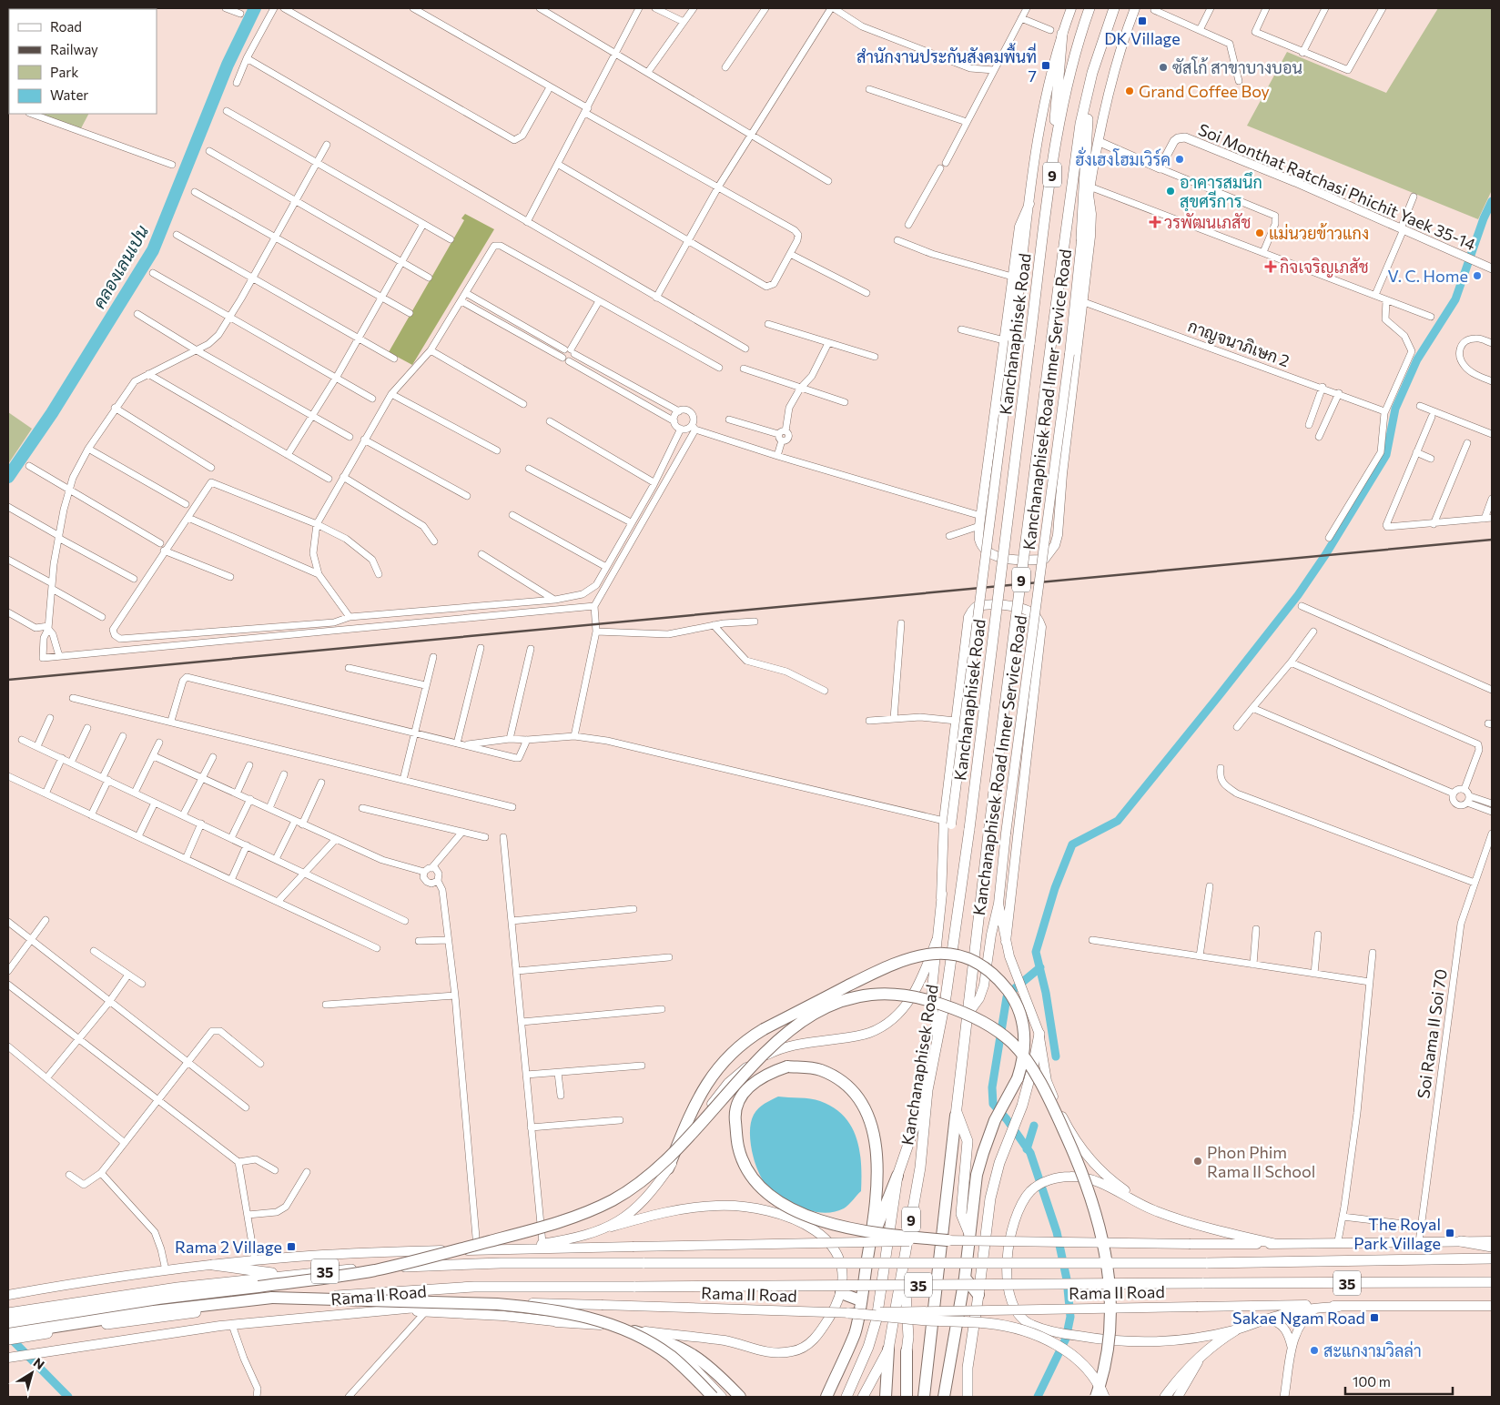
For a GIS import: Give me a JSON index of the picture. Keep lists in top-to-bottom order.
{
  "streets": {
    "highway": [
      "9",
      "Kanchanaphisek Road",
      "35",
      "Rama II Road"
    ],
    "main road": ["Kanchanaphisek Road Inner Service Road"],
    "street": ["Soi Monthat Ratchasi Phichit Yaek 35-14", "กาญจนาภิเษก 2", "Soi Rama II Soi 70"]
  },
  "crossings": [
    ["9", "Kanchanaphisek Road Inner Service Road"],
    ["Soi Rama II Soi 70", "35"]
  ],
  "water": ["คลองเลนเปน"],
  "places": {
    "transit": [
      "DK Village",
      "สำนักงานประกันสังคมพื้นที่ 7",
      "The Royal Park Village",
      "Rama 2 Village",
      "Sakae Ngam Road"
    ],
    "other": [
      "ซัสโก้ สาขาบางบอน",
      "Grand Coffee Boy",
      "ฮั่งเฮงโฮมเวิร์ค",
      "อาคารสมนึก สุขศรีการ",
      "แม่นวยข้าวแกง",
      "V. C. Home",
      "Phon Phim Rama II School",
      "สะแกงามวิลล่า"
    ],
    "health": ["วรพัฒนเภสัช", "กิจเจริญเภสัช"]
  },
  "legend": [
    "Road",
    "Railway",
    "Park",
    "Water"
  ],
  "scale_bar": "100 m",
  "north": "top right"
}
